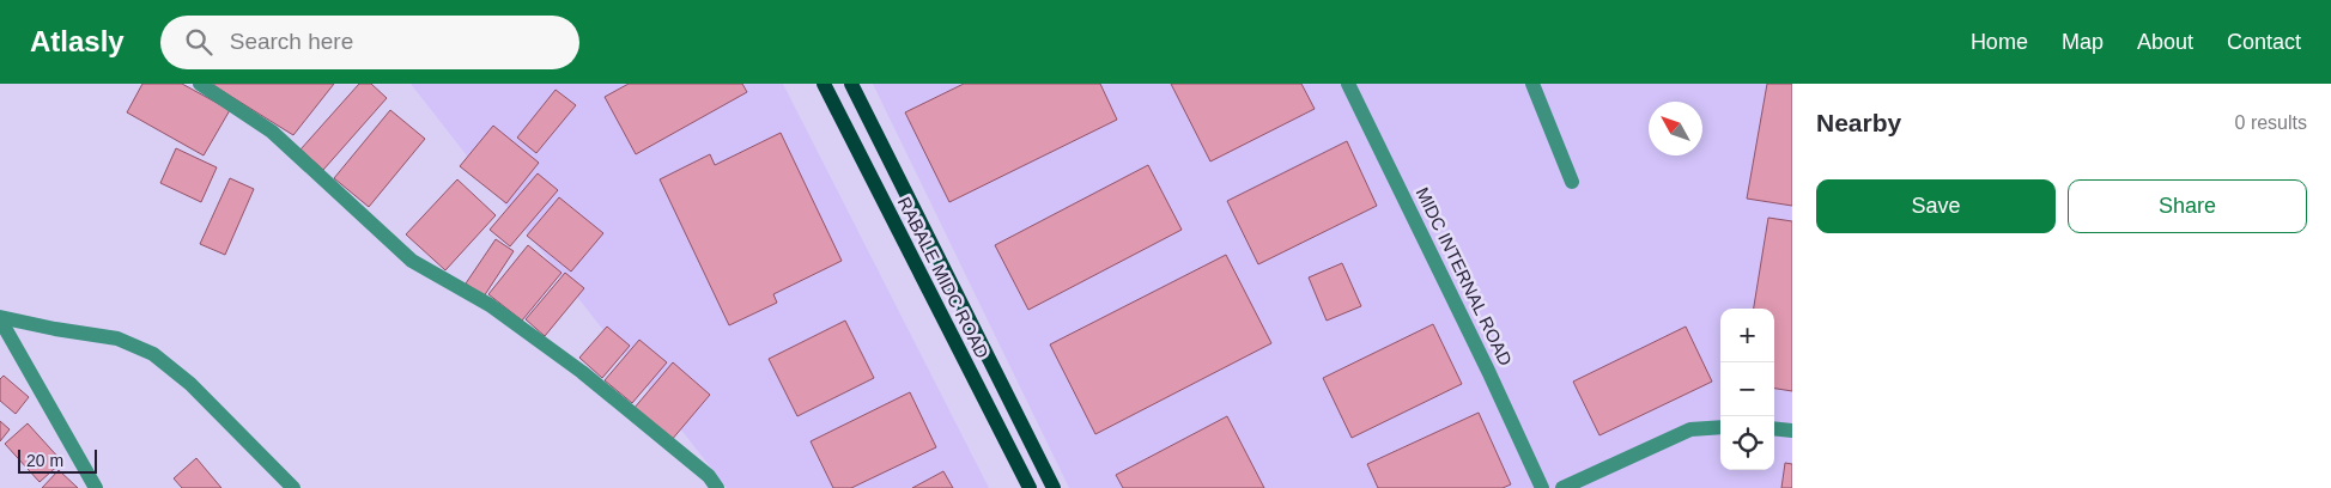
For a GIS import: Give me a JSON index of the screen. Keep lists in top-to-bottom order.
{
  "streets": {
    "main road": ["RABALE MIDC ROAD"],
    "street": ["MIDC INTERNAL ROAD"]
  },
  "scale_bar": "20 m",
  "north": "top left",
  "page": {
    "header": "Atlasly",
    "search": "Search here",
    "nav": [
      "Home",
      "Map",
      "About",
      "Contact"
    ],
    "heading": ["Nearby", "0 results"],
    "buttons": ["Save", "Share"],
    "map_buttons": ["+", "−"],
    "scale": "20 m"
  }
}
